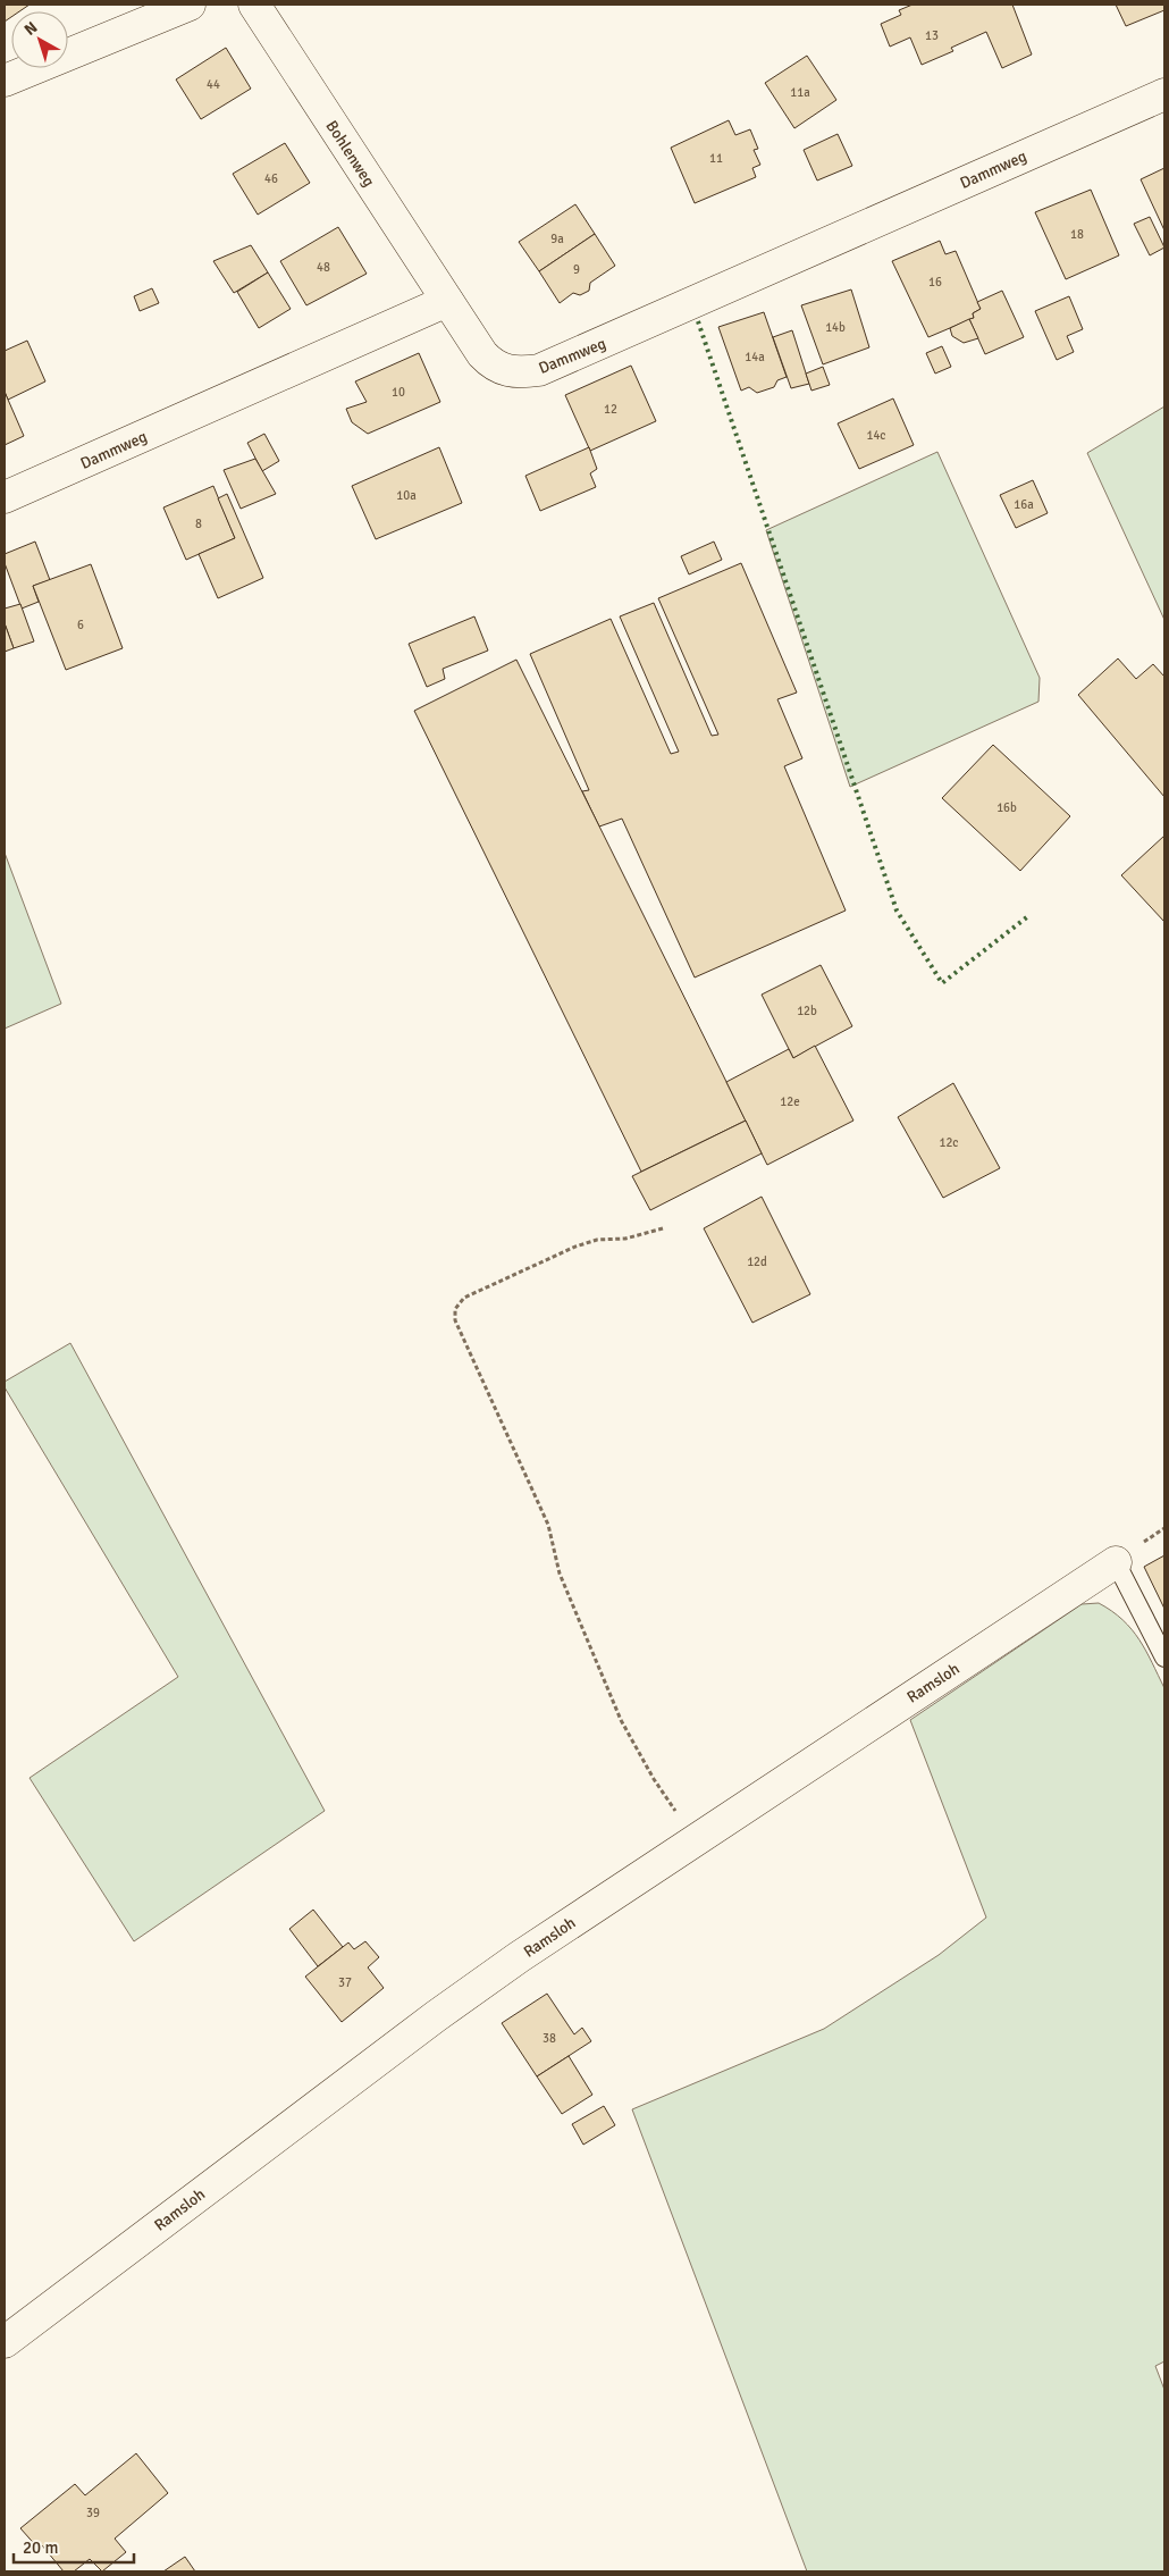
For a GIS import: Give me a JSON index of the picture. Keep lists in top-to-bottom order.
{
  "streets": {
    "street": ["Bohlenweg", "Dammweg", "Ramsloh"]
  },
  "crossings": [
    ["Bohlenweg", "Dammweg"]
  ],
  "house_numbers": [
    "13",
    "44",
    "11a",
    "11",
    "46",
    "18",
    "9a",
    "48",
    "9",
    "16",
    "14b",
    "14a",
    "10",
    "12",
    "14c",
    "10a",
    "16a",
    "8",
    "6",
    "16b",
    "12b",
    "12e",
    "12c",
    "12d",
    "37",
    "38",
    "39"
  ],
  "scale_bar": "20 m",
  "north": "top left"
}
